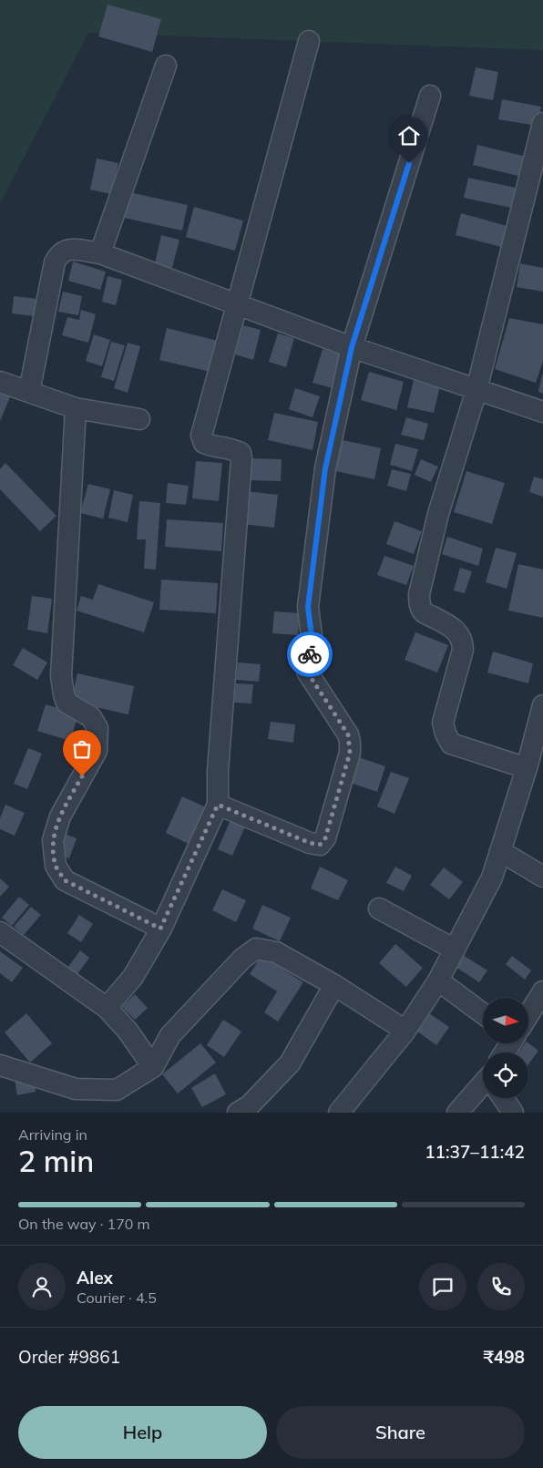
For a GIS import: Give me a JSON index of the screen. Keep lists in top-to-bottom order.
{
  "north": "right",
  "page": {
    "heading": ["2 min", "Arriving in", "11:37–11:42"],
    "panel": [
      "Alex",
      "Courier · 4.5",
      "Order #9861",
      "₹498"
    ],
    "bar": "On the way · 170 m",
    "buttons": ["Help", "Share"]
  }
}
